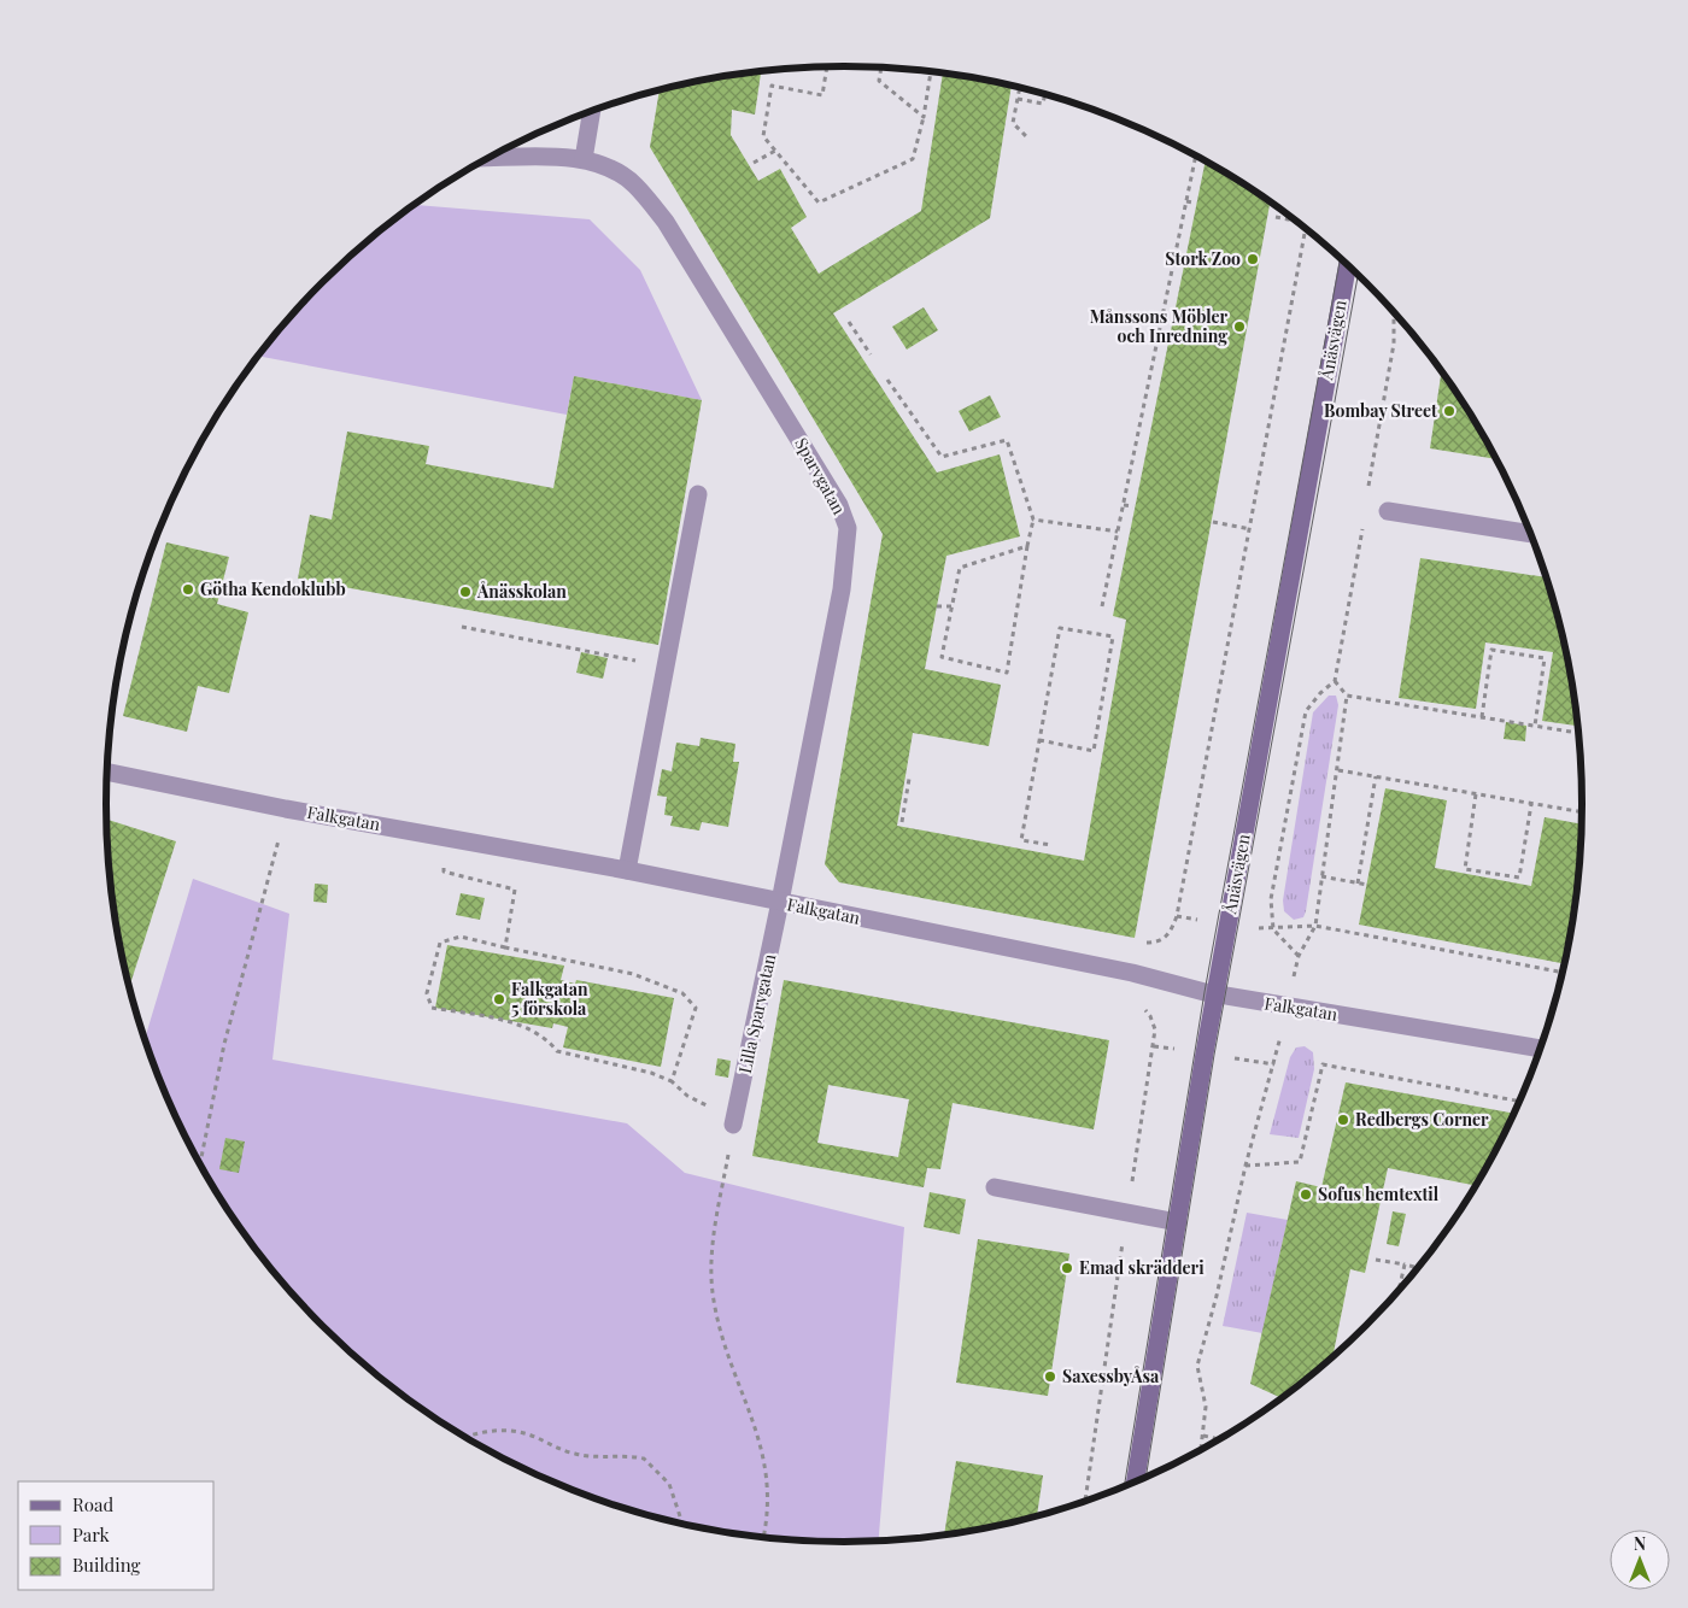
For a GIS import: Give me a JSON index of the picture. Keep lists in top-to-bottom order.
{
  "streets": {
    "street": [
      "Ånäsvägen",
      "Sparvgatan",
      "Falkgatan",
      "Lilla Sparvgatan"
    ]
  },
  "crossings": [
    ["Ånäsvägen", "Falkgatan"],
    ["Sparvgatan", "Falkgatan"],
    ["Sparvgatan", "Lilla Sparvgatan"],
    ["Falkgatan", "Lilla Sparvgatan"]
  ],
  "places": [
    "Stork Zoo",
    "Månssons Möbler och Inredning",
    "Bombay Street",
    "Götha Kendoklubb",
    "Ånässkolan",
    "Falkgatan 5 förskola",
    "Redbergs Corner",
    "Sofus hemtextil",
    "Emad skrädderi",
    "SaxessbyÅsa"
  ],
  "legend": ["Road", "Park", "Building"],
  "north": "top"
}
